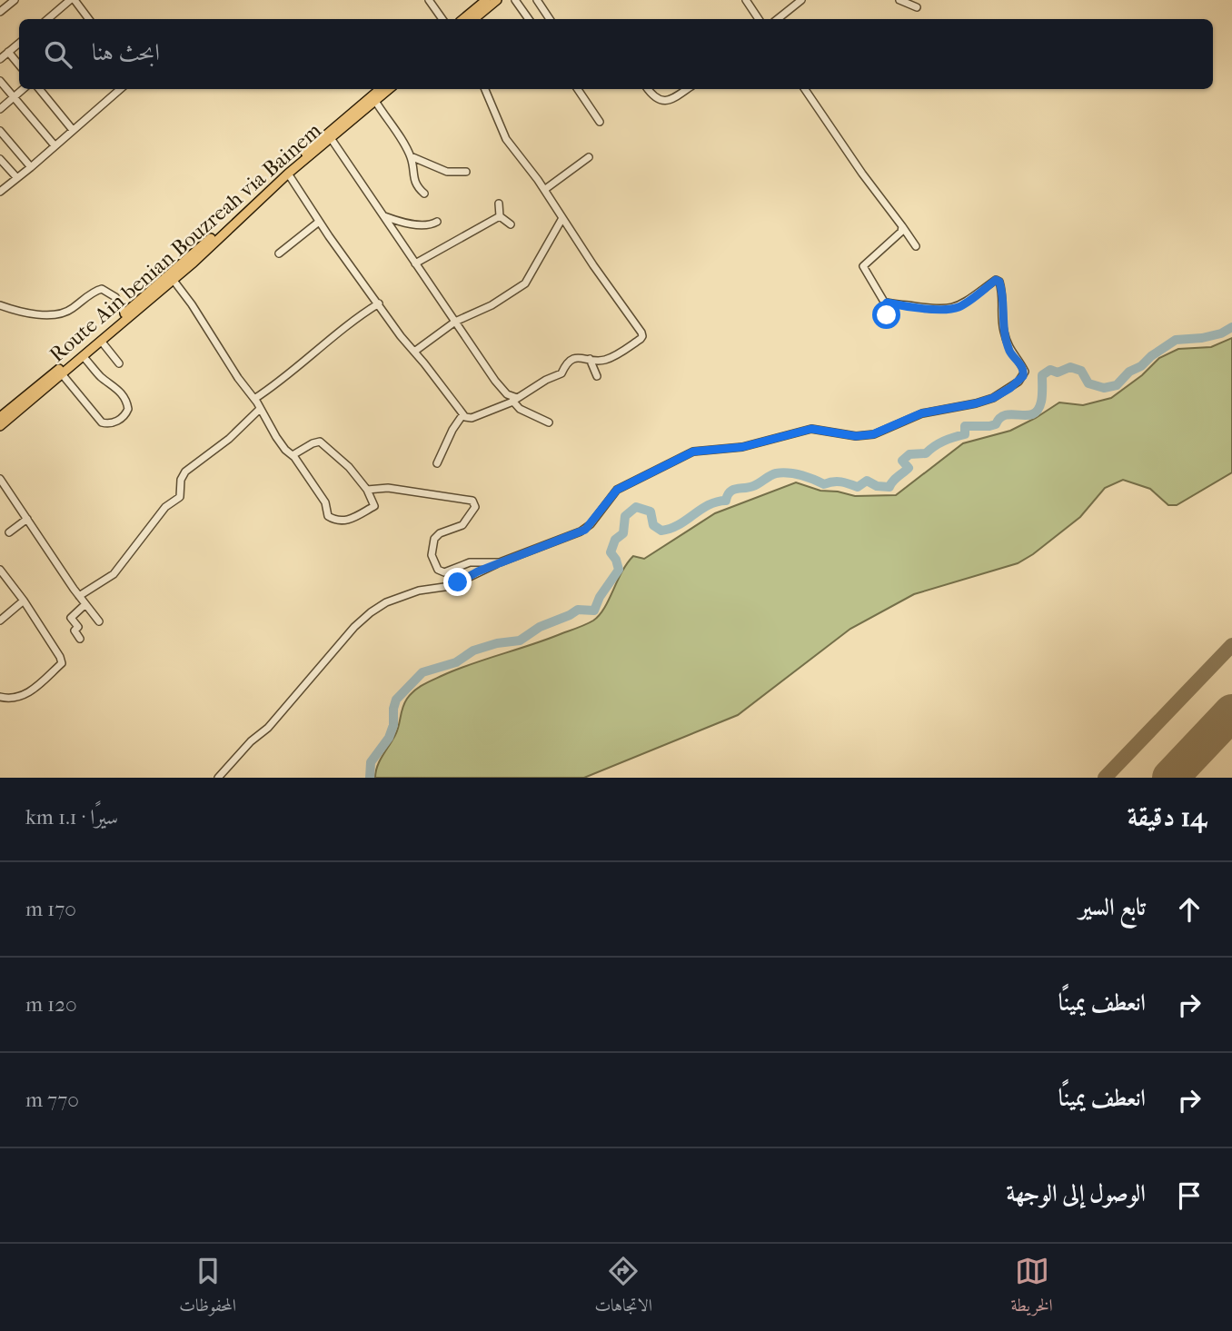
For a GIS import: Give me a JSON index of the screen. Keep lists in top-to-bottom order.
{
  "streets": {
    "main road": ["Route Ain benian Bouzreah via Bainem"]
  },
  "page": {
    "search": "ابحث هنا",
    "heading": ["14 دقيقة", "سيرًا · 1.1 km"],
    "list": [
      ["تابع السير", "170 m"],
      ["انعطف يمينًا", "120 m"],
      ["انعطف يمينًا", "770 m"],
      "الوصول إلى الوجهة"
    ],
    "nav": ["الخريطة", "الاتجاهات", "المحفوظات"]
  }
}
